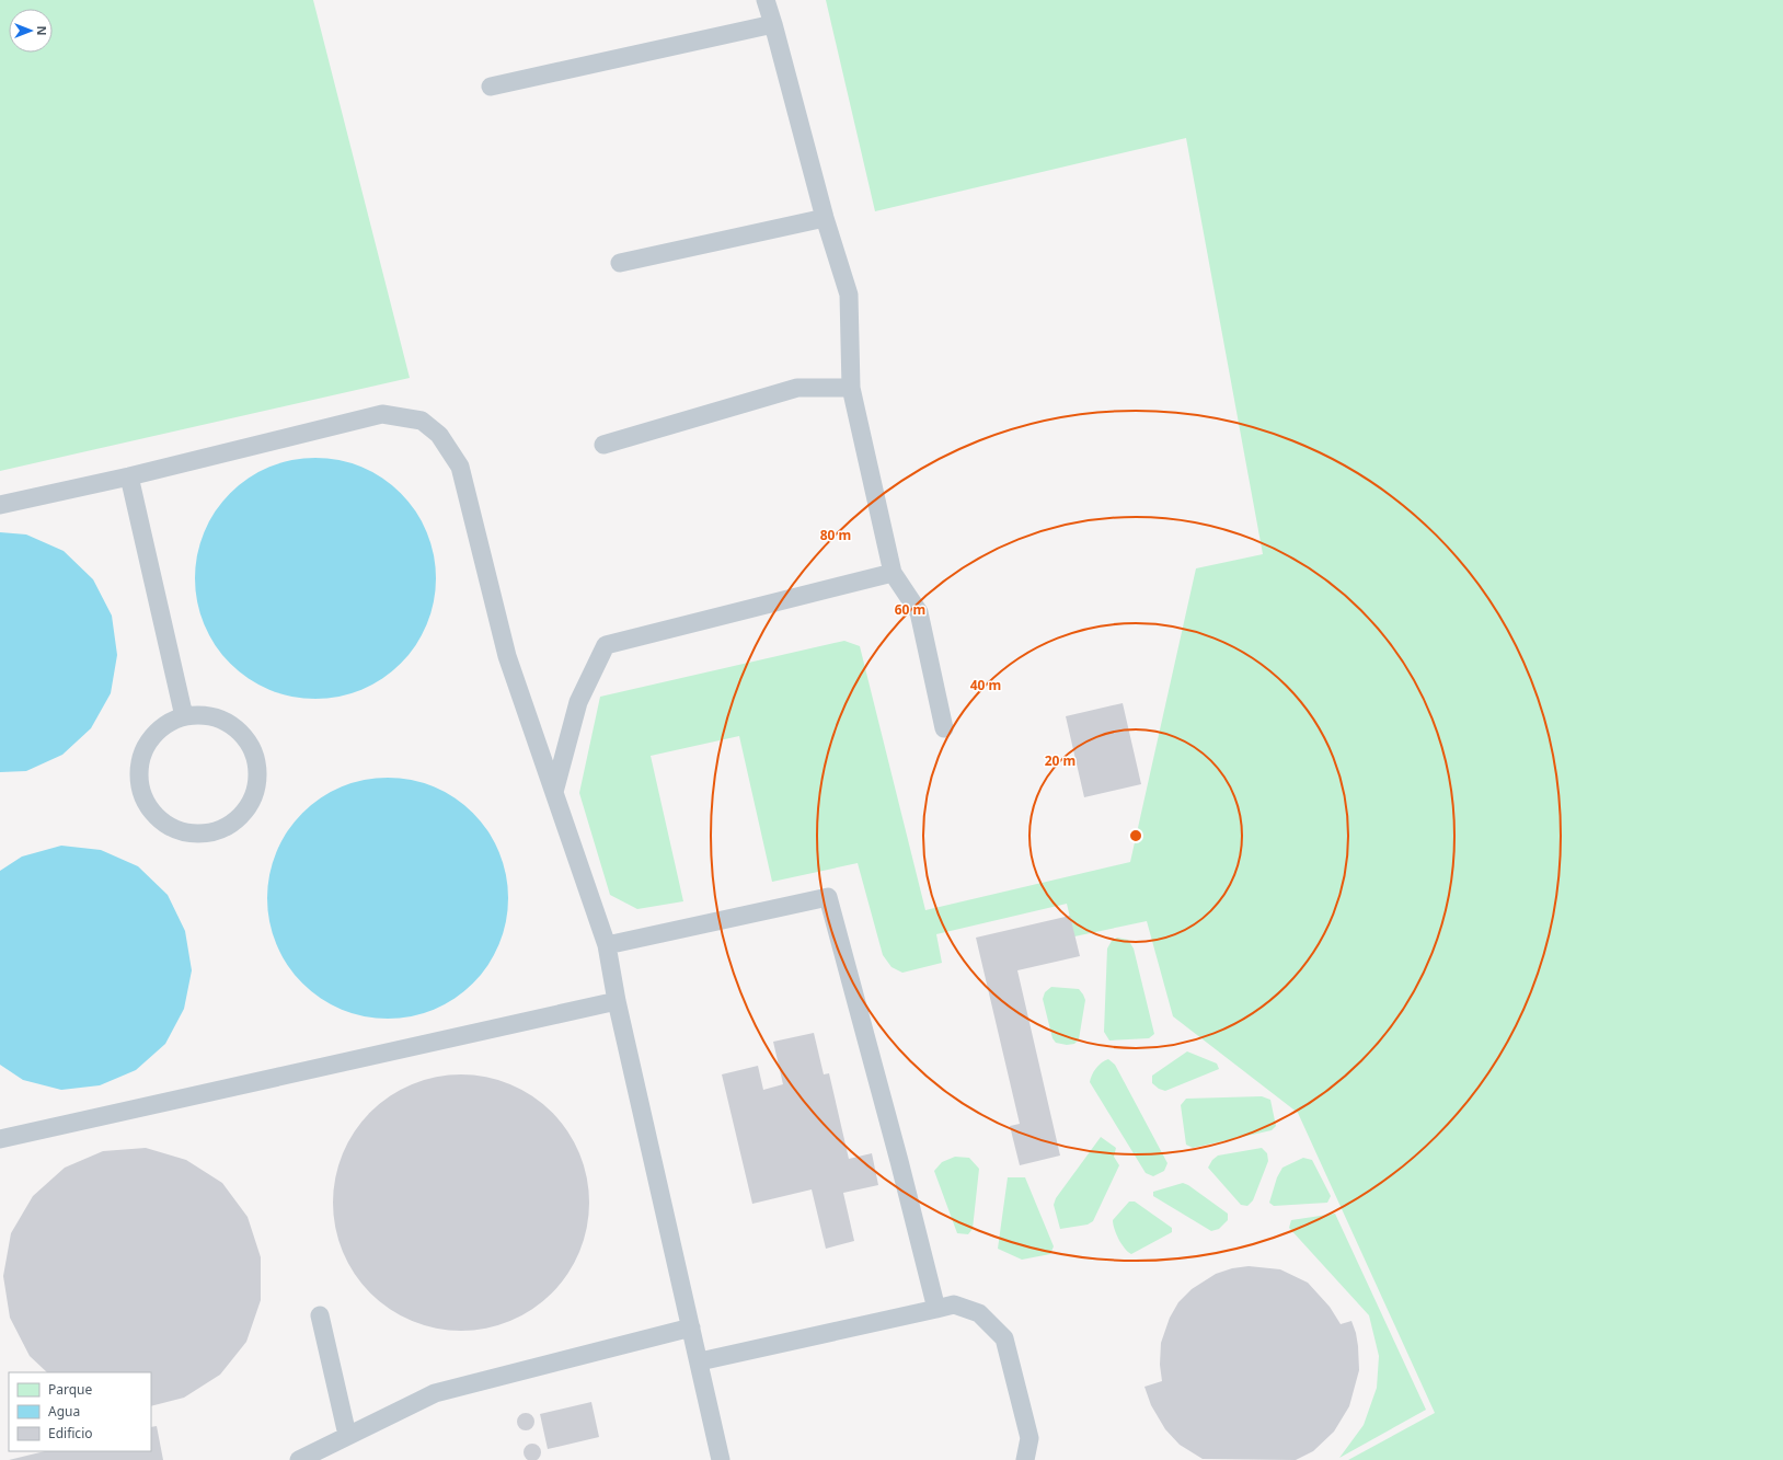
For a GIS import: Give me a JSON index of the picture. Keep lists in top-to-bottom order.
{
  "legend": ["Parque", "Agua", "Edificio"],
  "north": "right",
  "rings": [
    "80 m",
    "60 m",
    "40 m",
    "20 m"
  ]
}
